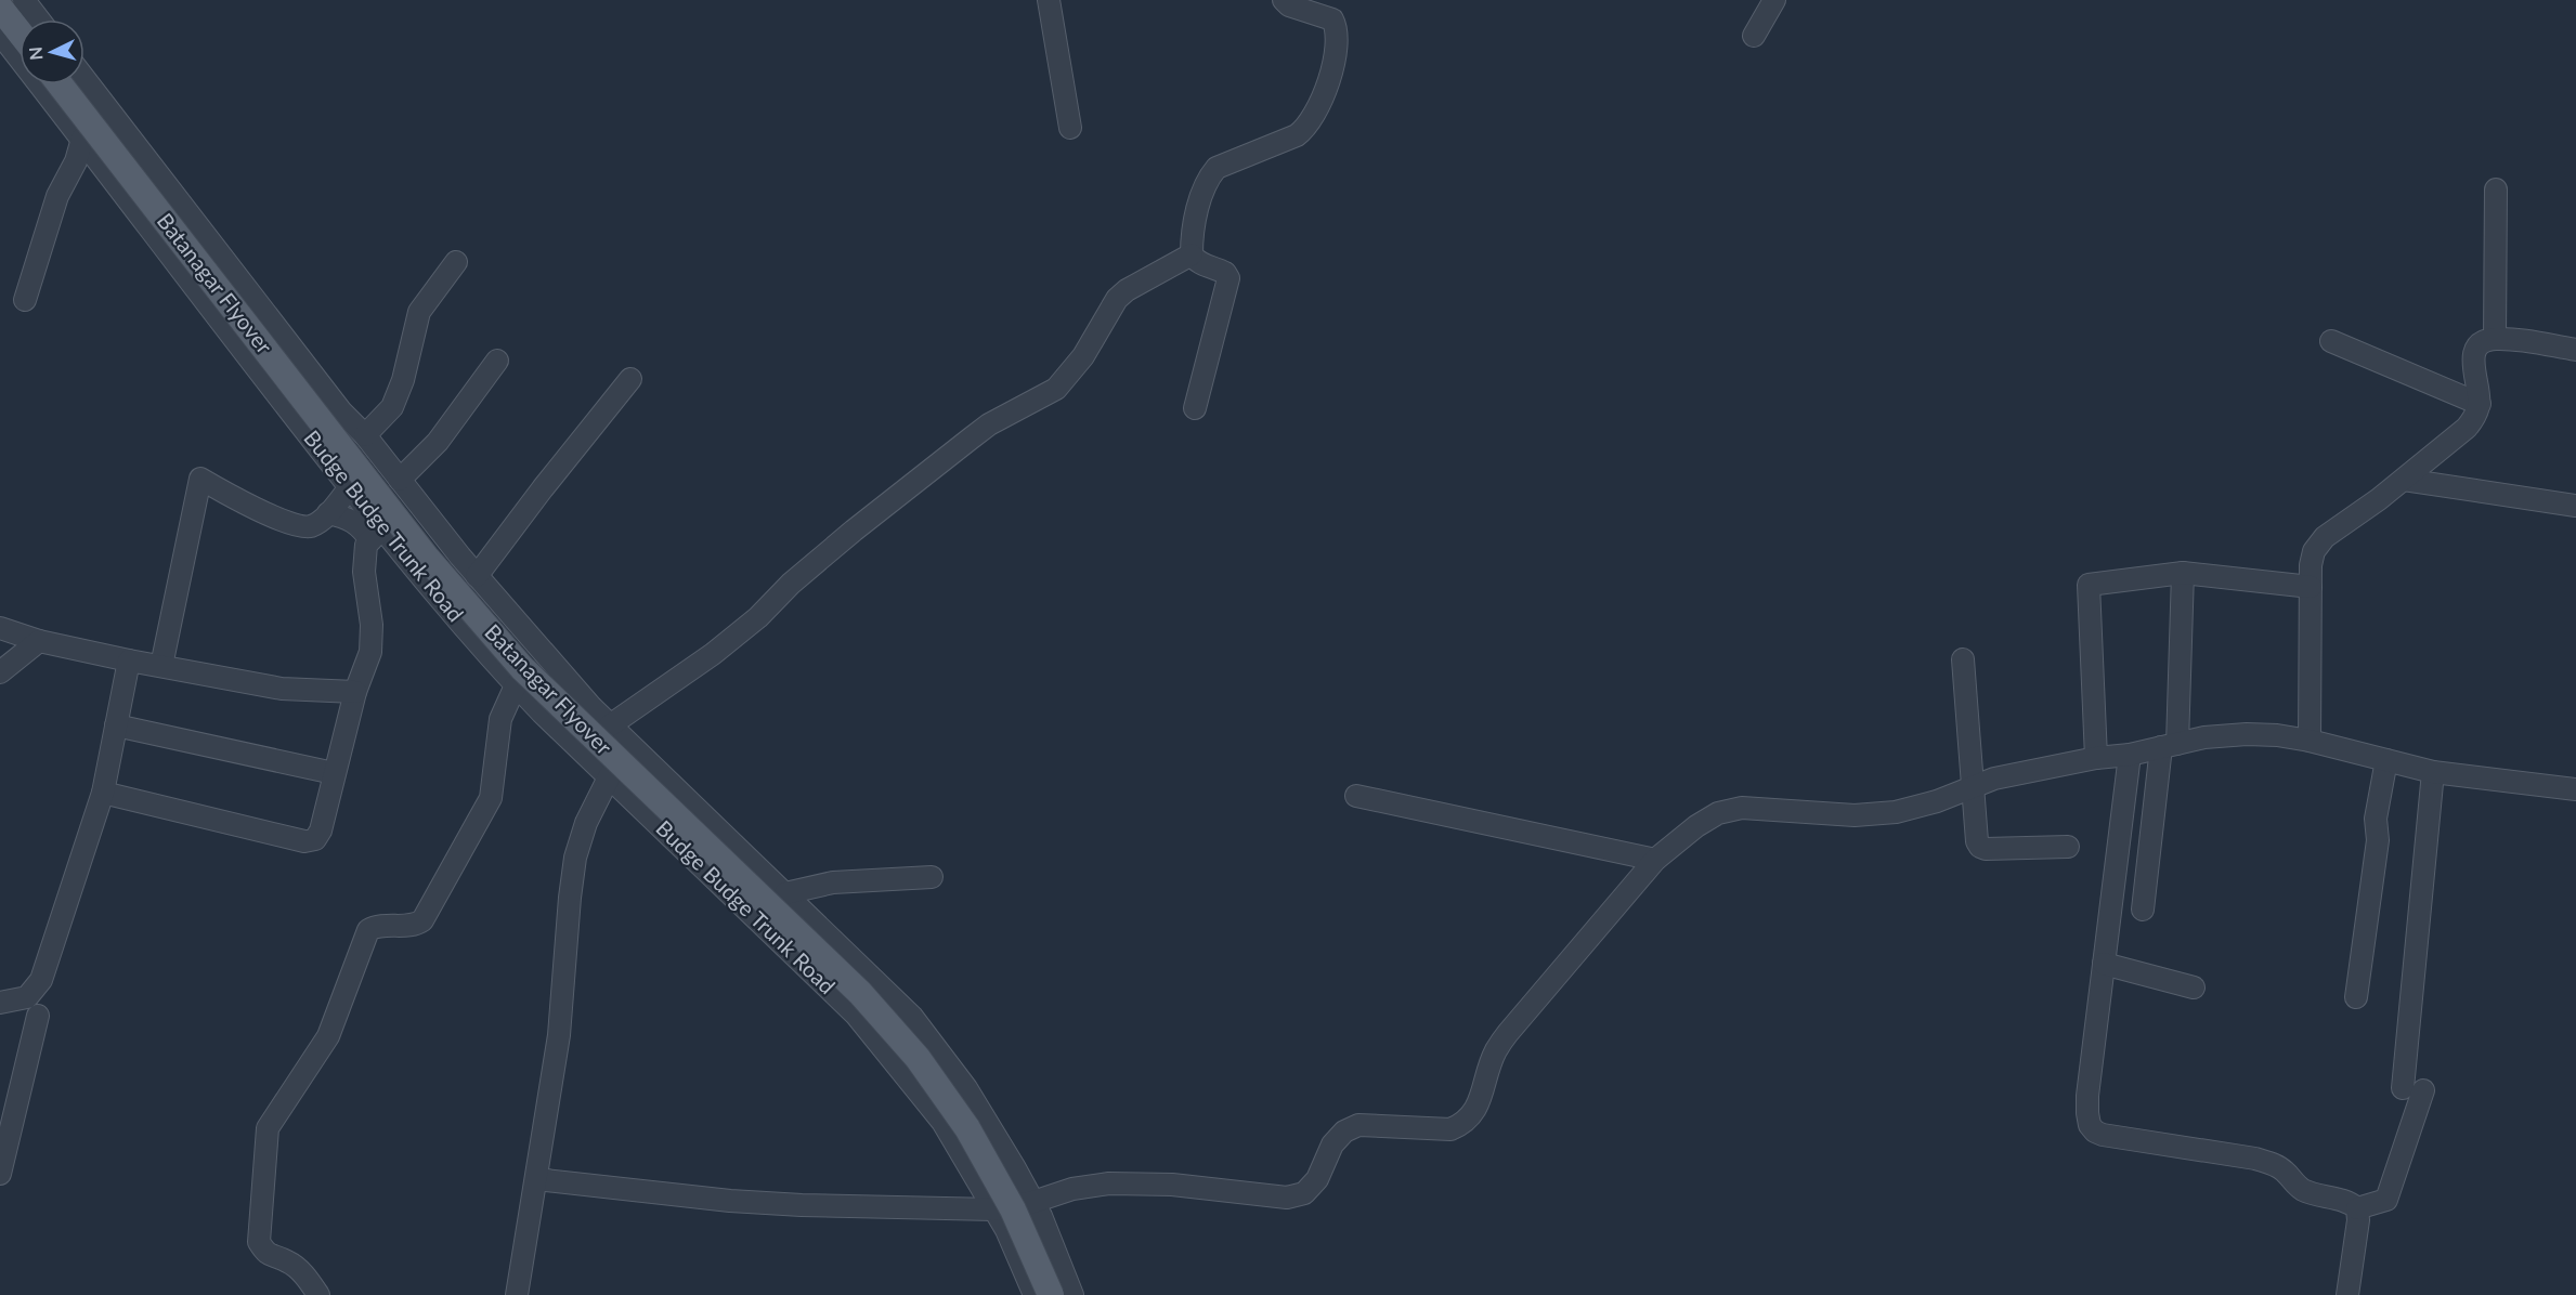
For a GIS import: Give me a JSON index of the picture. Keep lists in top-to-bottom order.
{
  "streets": {
    "main road": ["Batanagar Flyover"],
    "street": ["Budge Budge Trunk Road"]
  },
  "north": "left"
}
